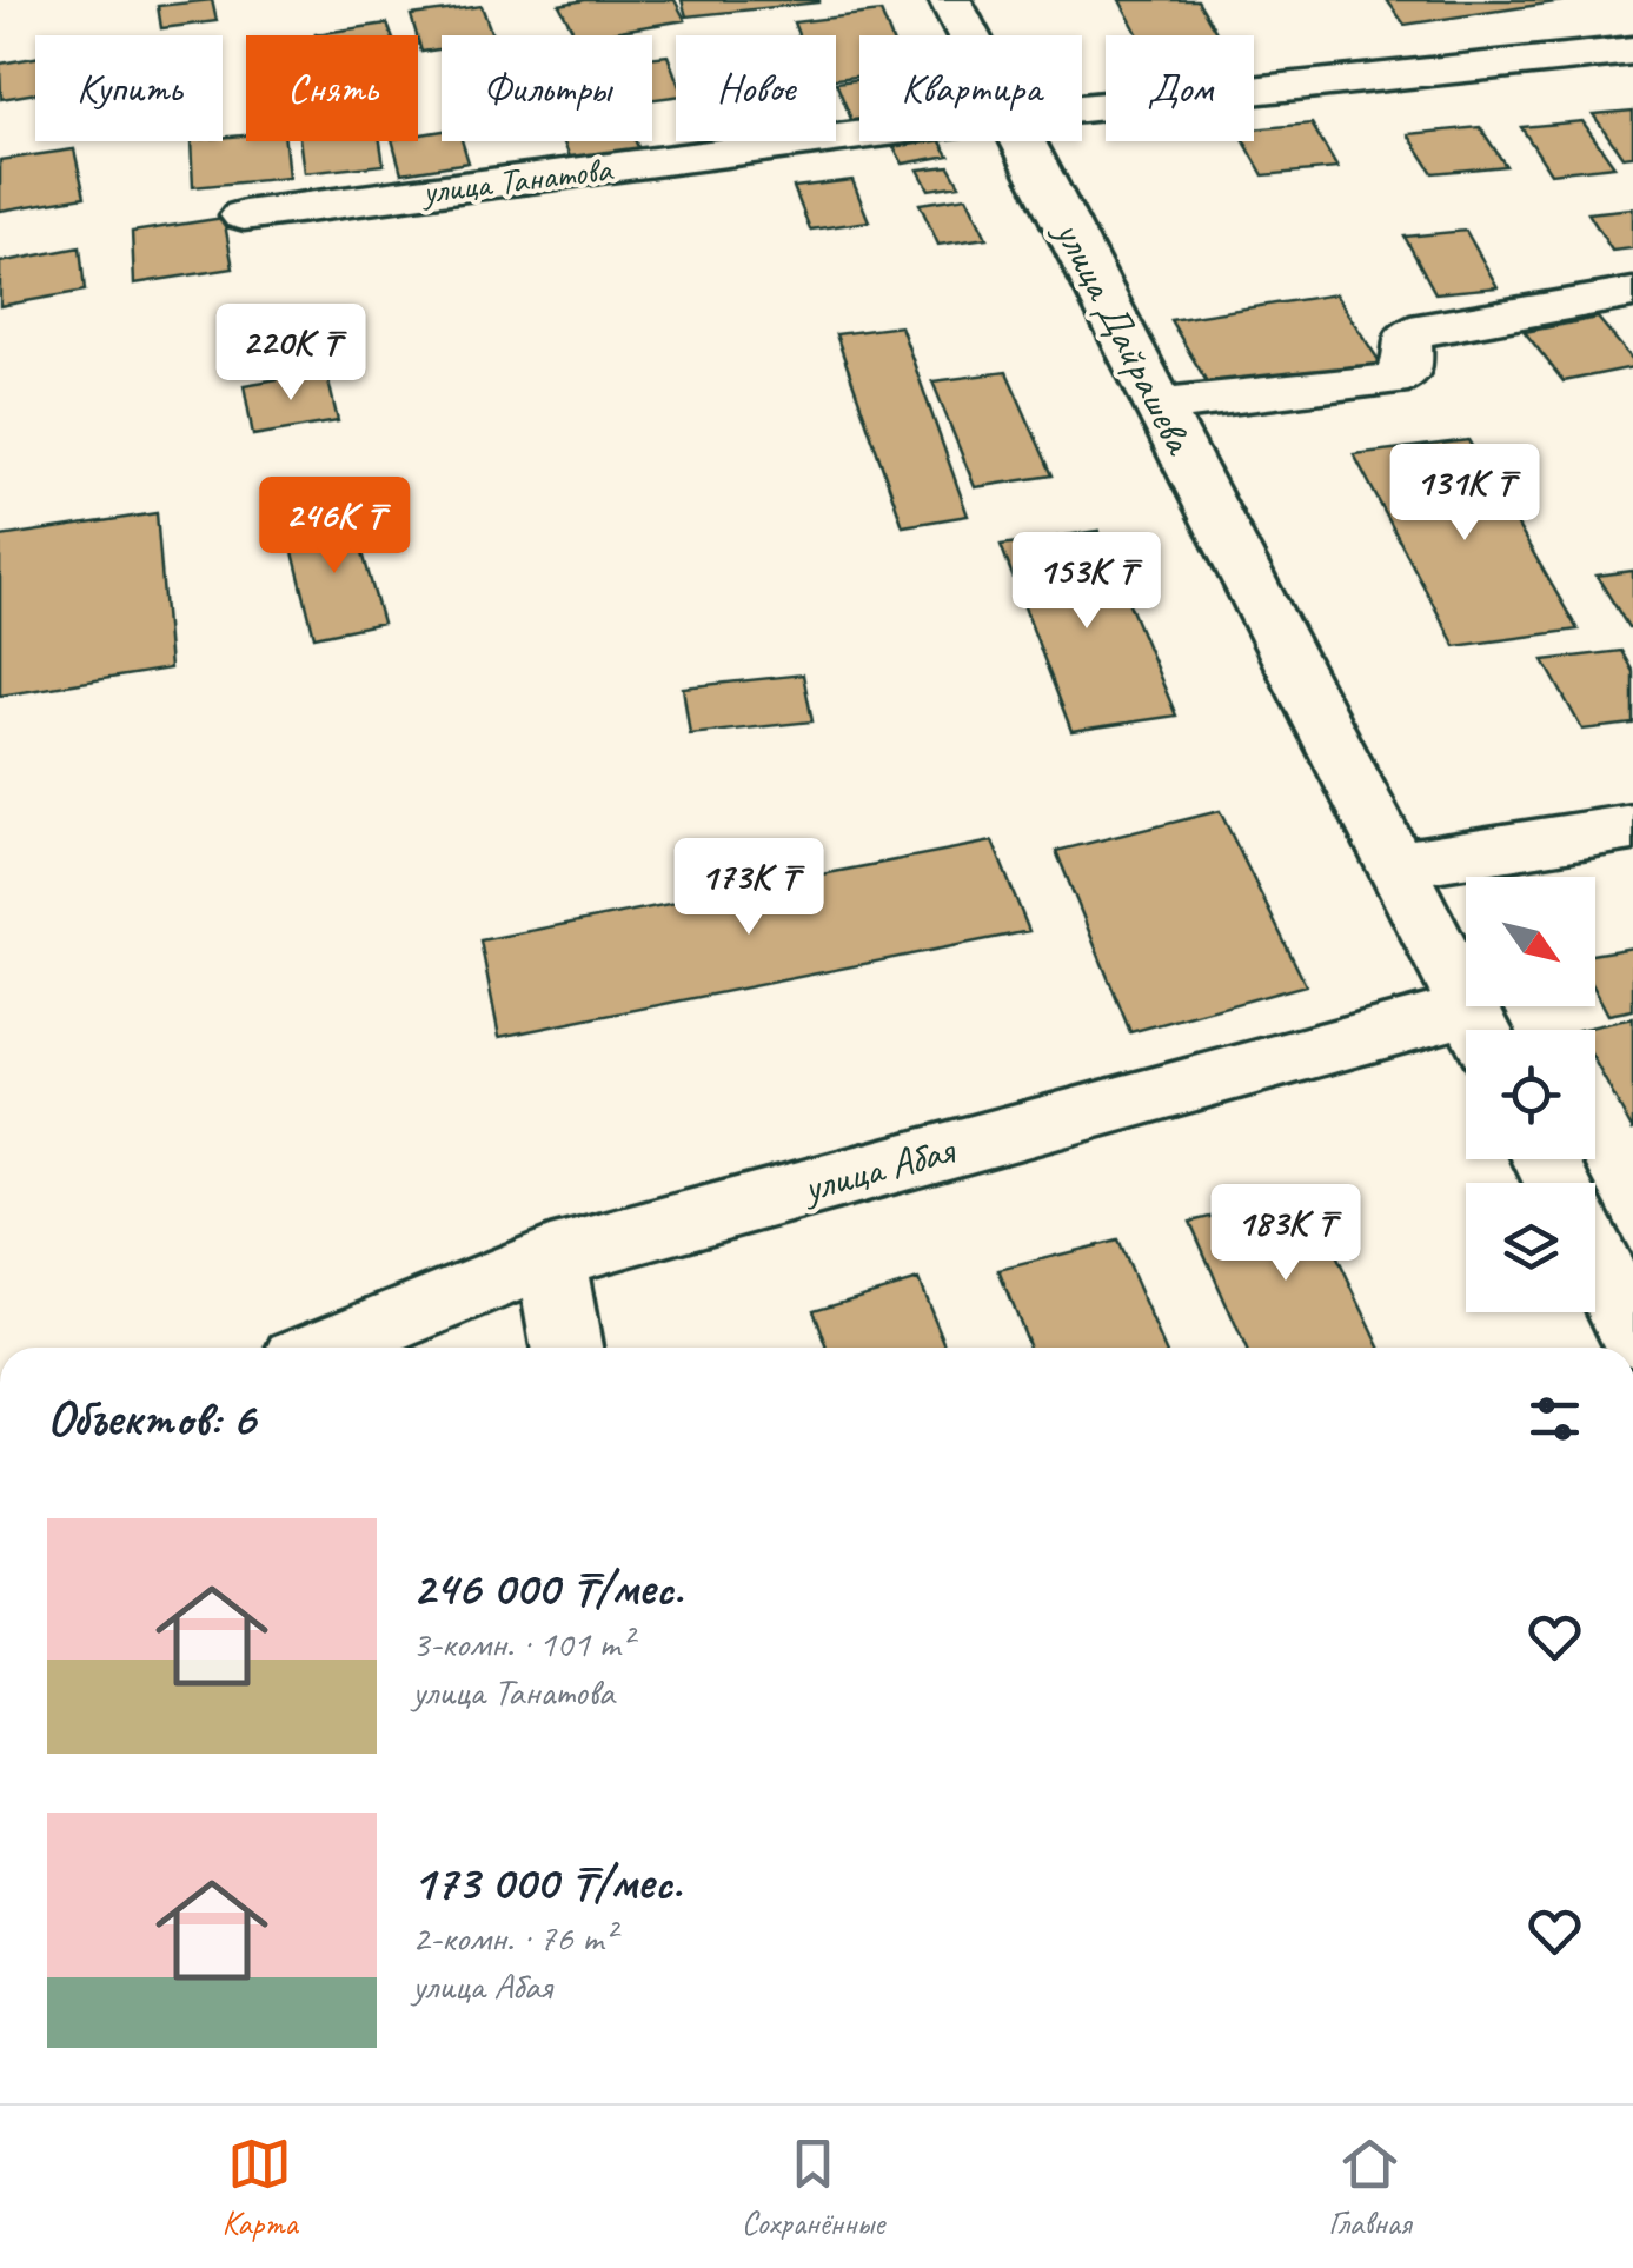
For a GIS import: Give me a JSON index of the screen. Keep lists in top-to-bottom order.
{
  "streets": {
    "street": ["улица Танатова", "улица Дайрашева", "улица Абая"]
  },
  "north": "bottom right",
  "page": {
    "chip": [
      "Купить",
      "Снять",
      "Фильтры",
      "Новое",
      "Квартира",
      "Дом"
    ],
    "price": [
      "220K ₸",
      "131K ₸",
      "246K ₸",
      "153K ₸",
      "173K ₸",
      "183K ₸"
    ],
    "heading": "Объектов: 6",
    "list": [
      {
        "name": "246 000 ₸/мес.",
        "note": "3-комн. · 101 m² · улица Танатова"
      },
      {
        "name": "173 000 ₸/мес.",
        "note": "2-комн. · 76 m² · улица Абая"
      }
    ],
    "tabs": ["Карта", "Сохранённые", "Главная"]
  }
}
